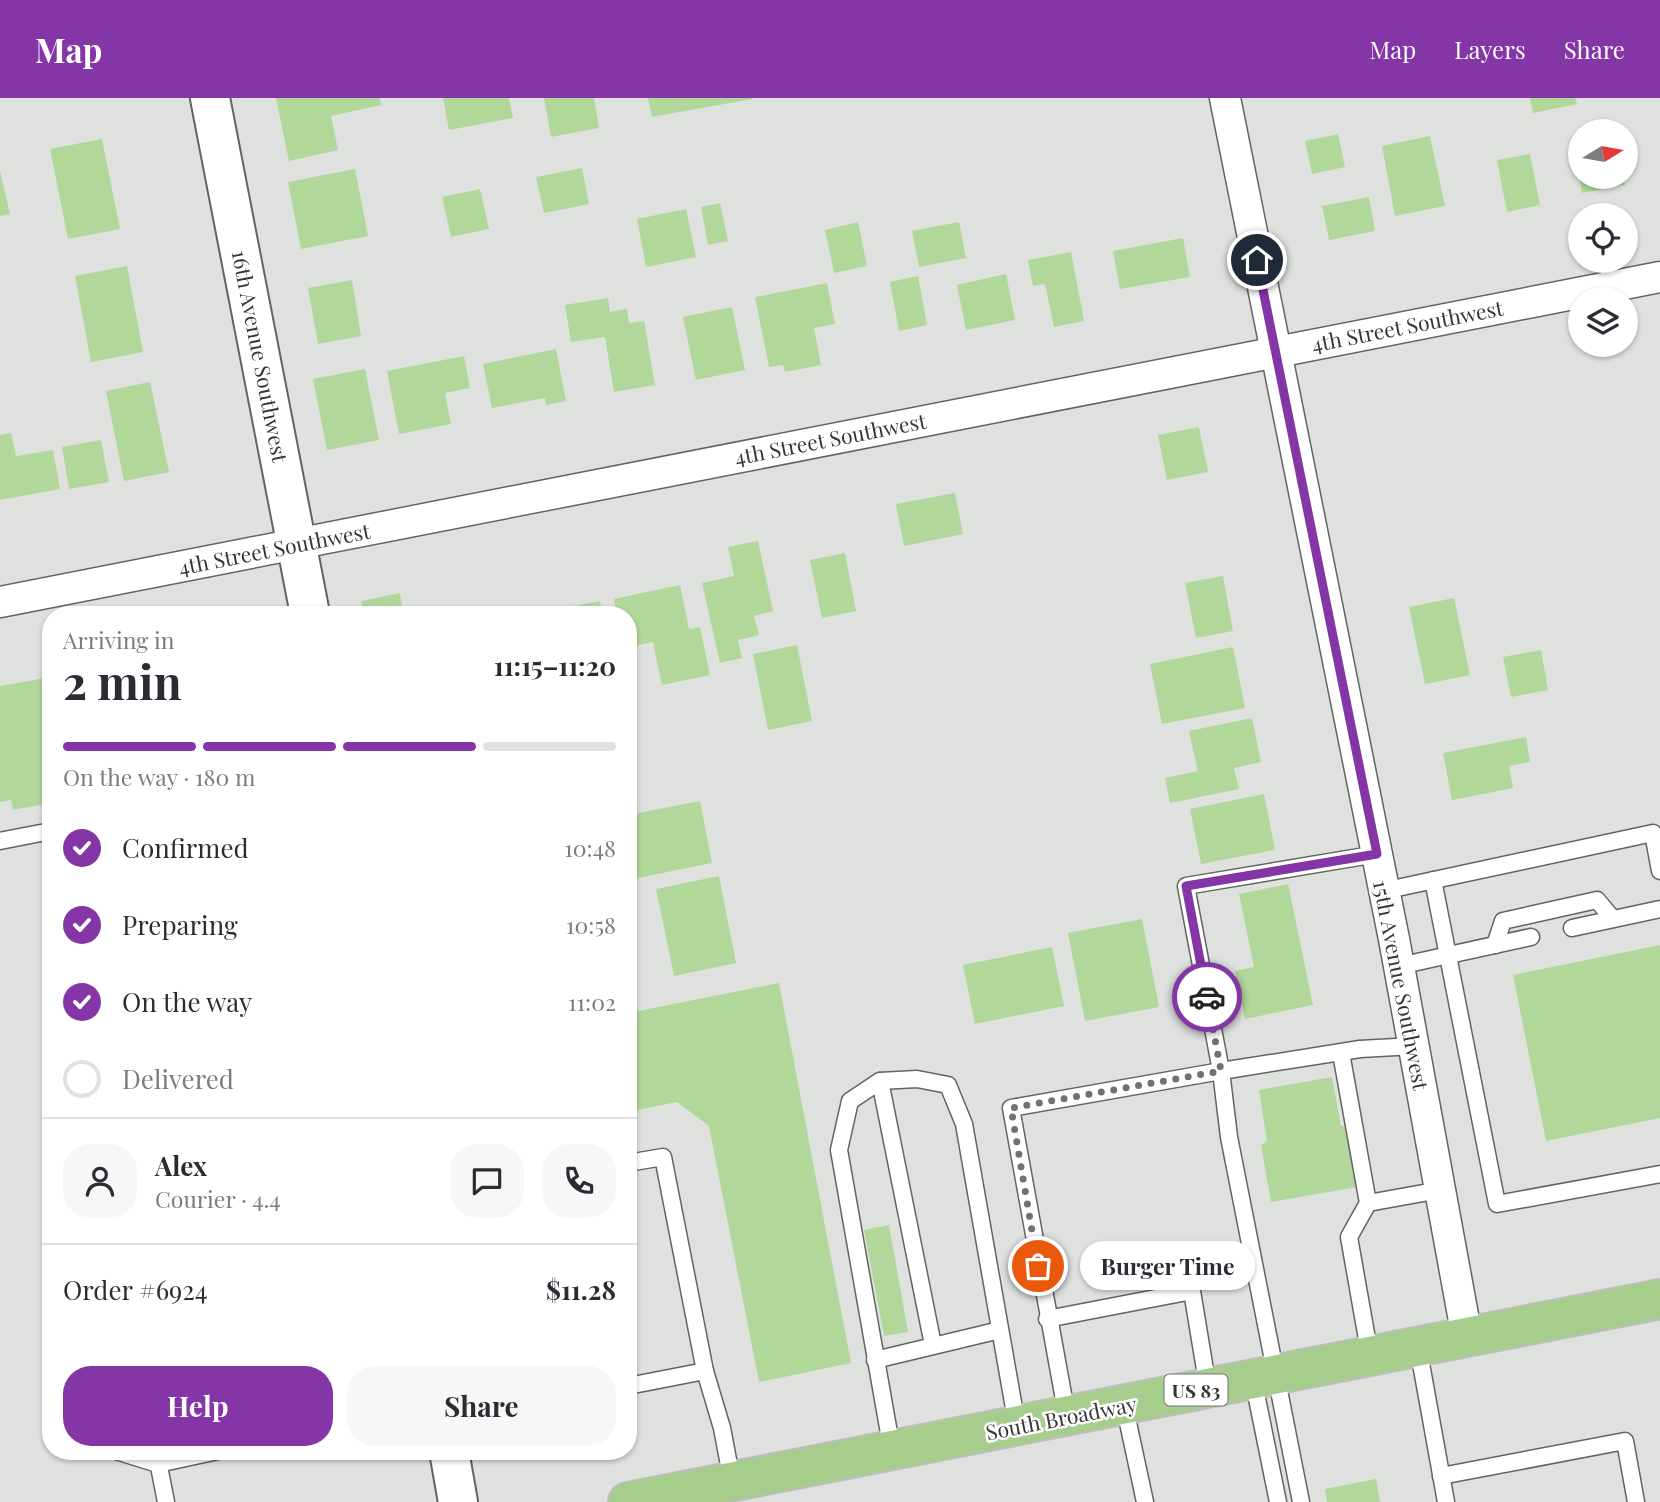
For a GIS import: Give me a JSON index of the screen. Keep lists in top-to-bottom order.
{
  "streets": {
    "main road": ["US 83", "South Broadway"],
    "street": ["4th Street Southwest", "16th Avenue Southwest", "15th Avenue Southwest"]
  },
  "crossings": [
    ["4th Street Southwest", "16th Avenue Southwest"],
    ["4th Street Southwest", "15th Avenue Southwest"],
    ["15th Avenue Southwest", "South Broadway"]
  ],
  "places": ["Burger Time"],
  "north": "right",
  "page": {
    "header": "Map",
    "nav": ["Map", "Layers", "Share"],
    "heading": ["2 min", "Arriving in", "11:15–11:20"],
    "panel": [
      "Alex",
      "Courier · 4.4",
      "Order #6924",
      "$11.28"
    ],
    "bar": "On the way · 180 m",
    "list": [
      ["Confirmed", "10:48"],
      ["Preparing", "10:58"],
      ["On the way", "11:02"],
      "Delivered"
    ],
    "bubble": "Burger Time",
    "buttons": ["Help", "Share"]
  }
}
